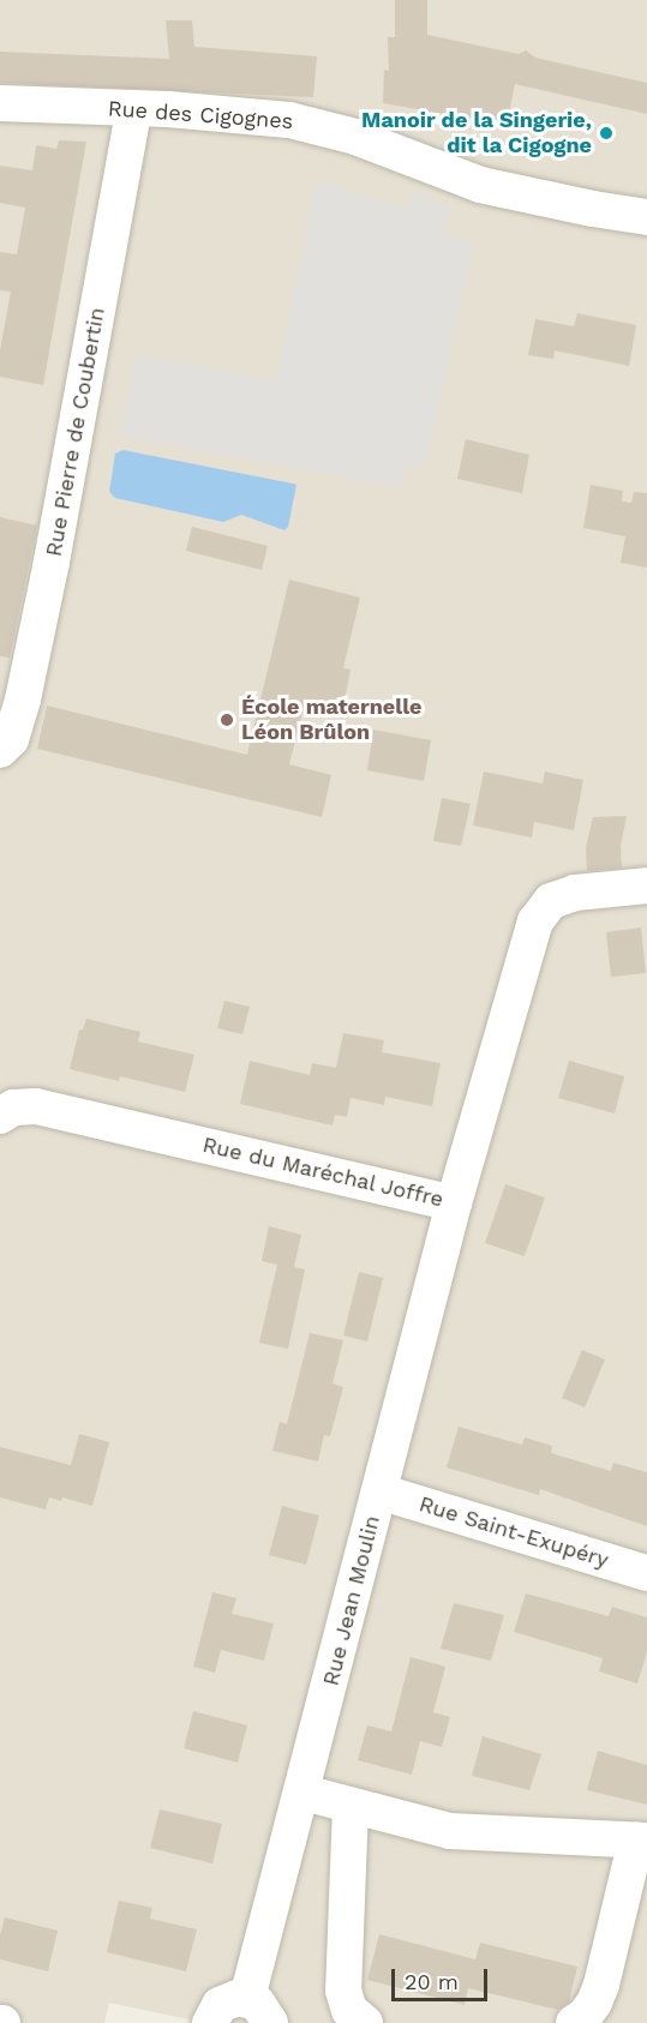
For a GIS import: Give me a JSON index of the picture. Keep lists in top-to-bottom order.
{
  "streets": {
    "street": [
      "Rue des Cigognes",
      "Rue Pierre de Coubertin",
      "Rue du Maréchal Joffre",
      "Rue Saint-Exupéry",
      "Rue Jean Moulin"
    ]
  },
  "crossings": [
    ["Rue des Cigognes", "Rue Pierre de Coubertin"],
    ["Rue du Maréchal Joffre", "Rue Jean Moulin"],
    ["Rue Saint-Exupéry", "Rue Jean Moulin"]
  ],
  "places": ["Manoir de la Singerie, dit la Cigogne", "École maternelle Léon Brûlon"],
  "scale_bar": "20 m"
}
